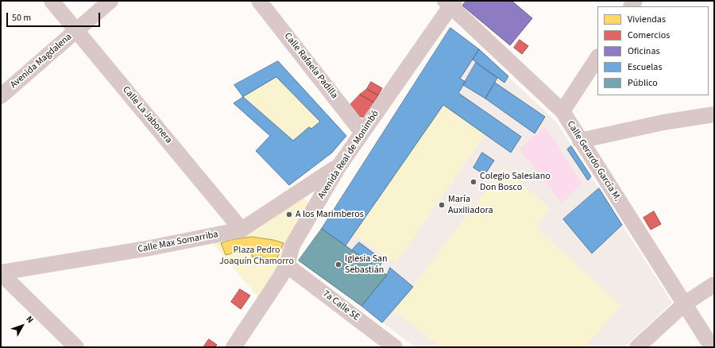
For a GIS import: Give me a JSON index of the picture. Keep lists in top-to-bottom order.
{
  "streets": {
    "street": [
      "Avenida Magdalena",
      "Calle Rafaela Padilla",
      "Calle La Jabonera",
      "Avenida Real de Monimbó",
      "Calle Gerardo García M.",
      "Calle Max Somarriba",
      "7a Calle SE"
    ]
  },
  "crossings": [
    ["Avenida Magdalena", "Calle La Jabonera"],
    ["Calle Rafaela Padilla", "Avenida Real de Monimbó"],
    ["Calle La Jabonera", "Calle Max Somarriba"],
    ["Avenida Real de Monimbó", "Calle Gerardo García M."],
    ["Avenida Real de Monimbó", "Calle Max Somarriba"],
    ["Avenida Real de Monimbó", "7a Calle SE"]
  ],
  "parks": ["Plaza Pedro Joaquín Chamorro"],
  "places": [
    "Colegio Salesiano Don Bosco",
    "María Auxiliadora",
    "A los Marimberos",
    "Iglesia San Sebastián"
  ],
  "legend": [
    "Viviendas",
    "Comercios",
    "Oficinas",
    "Escuelas",
    "Público"
  ],
  "scale_bar": "50 m",
  "north": "top right"
}
